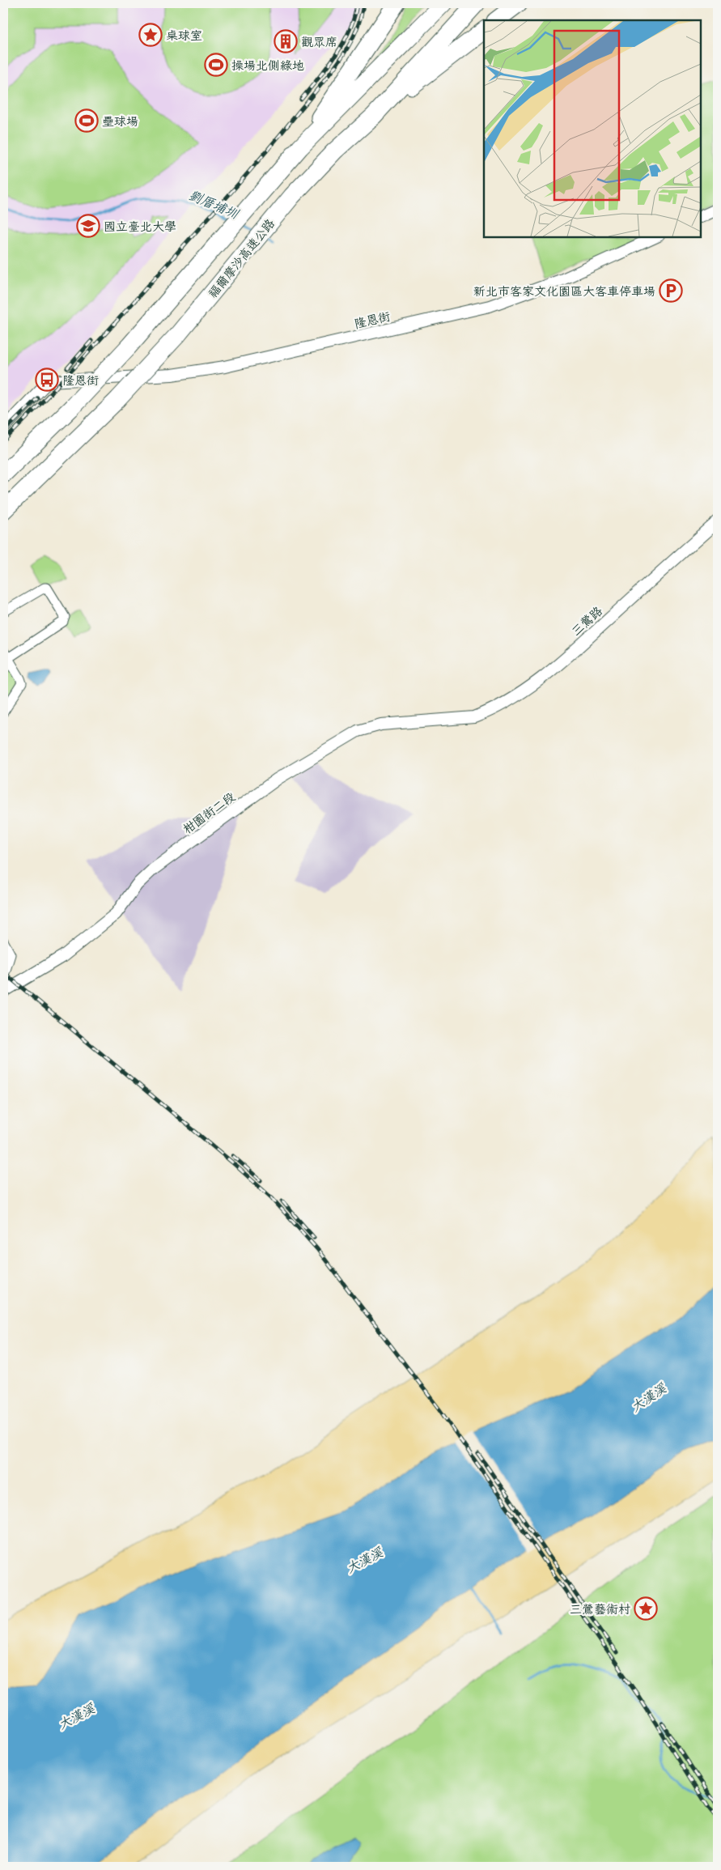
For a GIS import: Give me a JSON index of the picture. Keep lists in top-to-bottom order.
{
  "streets": {
    "highway": ["福爾摩沙高速公路"],
    "street": ["隆恩街", "三鶯路", "柑園街二段"]
  },
  "crossings": [
    ["三鶯路", "柑園街二段"]
  ],
  "water": ["劉厝埔圳", "大漢溪"],
  "places": {
    "place": ["桌球室", "三鶯藝術村"],
    "building": ["觀眾席"],
    "sports": ["操場北側綠地", "壘球場"],
    "school or university": ["國立臺北大學"],
    "parking": ["新北市客家文化園區大客車停車場"],
    "bus stop": ["隆恩街"]
  }
}
